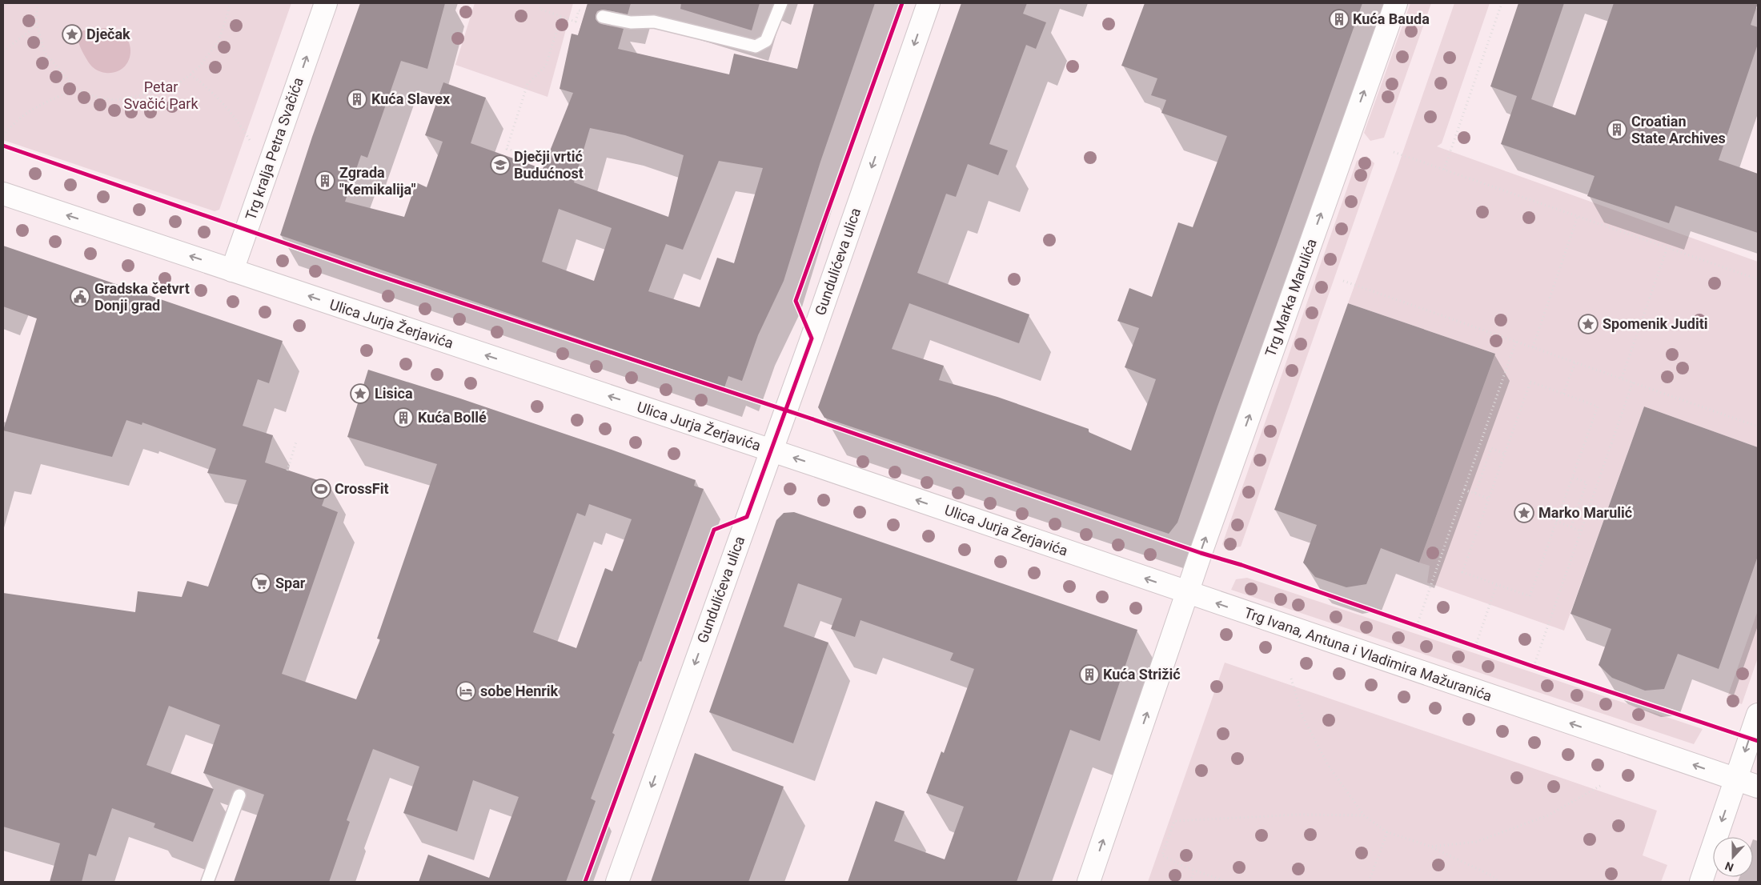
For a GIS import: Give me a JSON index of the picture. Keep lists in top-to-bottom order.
{
  "streets": {
    "street": [
      "Trg kralja Petra Svačića",
      "Gundulićeva ulica",
      "Trg Marka Marulića",
      "Ulica Jurja Žerjavića",
      "Trg Ivana, Antuna i Vladimira Mažuranića"
    ]
  },
  "crossings": [
    ["Trg kralja Petra Svačića", "Ulica Jurja Žerjavića"],
    ["Gundulićeva ulica", "Ulica Jurja Žerjavića"],
    ["Trg Marka Marulića", "Ulica Jurja Žerjavića"],
    ["Trg Marka Marulića", "Trg Ivana, Antuna i Vladimira Mažuranića"],
    ["Ulica Jurja Žerjavića", "Trg Ivana, Antuna i Vladimira Mažuranića"]
  ],
  "one_way": [
    "Trg kralja Petra Svačića",
    "Gundulićeva ulica",
    "Trg Marka Marulića",
    "Ulica Jurja Žerjavića",
    "Trg Ivana, Antuna i Vladimira Mažuranića"
  ],
  "parks": ["Petar Svačić Park"],
  "places": {
    "building": [
      "Kuća Bauda",
      "Kuća Slavex",
      "Croatian State Archives",
      "Zgrada \"Kemikalija\"",
      "Kuća Bollé",
      "Kuća Strižić"
    ],
    "place": [
      "Dječak",
      "Spomenik Juditi",
      "Lisica",
      "Marko Marulić"
    ],
    "school or university": ["Dječji vrtić Budućnost"],
    "public building": ["Gradska četvrt Donji grad"],
    "sports": ["CrossFit"],
    "supermarket": ["Spar"],
    "hotel": ["sobe Henrik"]
  },
  "north": "bottom"
}
